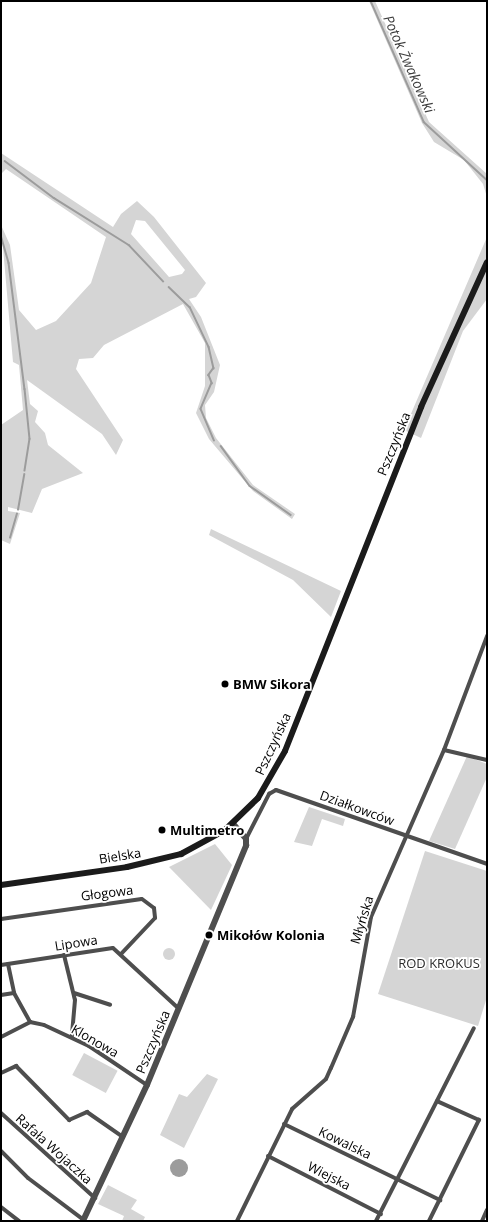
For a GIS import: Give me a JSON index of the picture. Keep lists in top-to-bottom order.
{
  "streets": {
    "main road": ["Pszczyńska", "Bielska"],
    "street": [
      "Działkowców",
      "Głogowa",
      "Młyńska",
      "Lipowa",
      "Klonowa",
      "Kowalska",
      "Rafała Wojaczka",
      "Wiejska"
    ]
  },
  "crossings": [
    ["Pszczyńska", "Działkowców"],
    ["Pszczyńska", "Bielska"],
    ["Pszczyńska", "Lipowa"],
    ["Pszczyńska", "Klonowa"],
    ["Pszczyńska", "Rafała Wojaczka"],
    ["Działkowców", "Młyńska"],
    ["Głogowa", "Lipowa"],
    ["Młyńska", "Kowalska"],
    ["Młyńska", "Wiejska"]
  ],
  "water": ["Potok Żwakowski"],
  "parks": ["ROD KROKUS"],
  "places": ["BMW Sikora", "Multimetro", "Mikołów Kolonia"]
}
